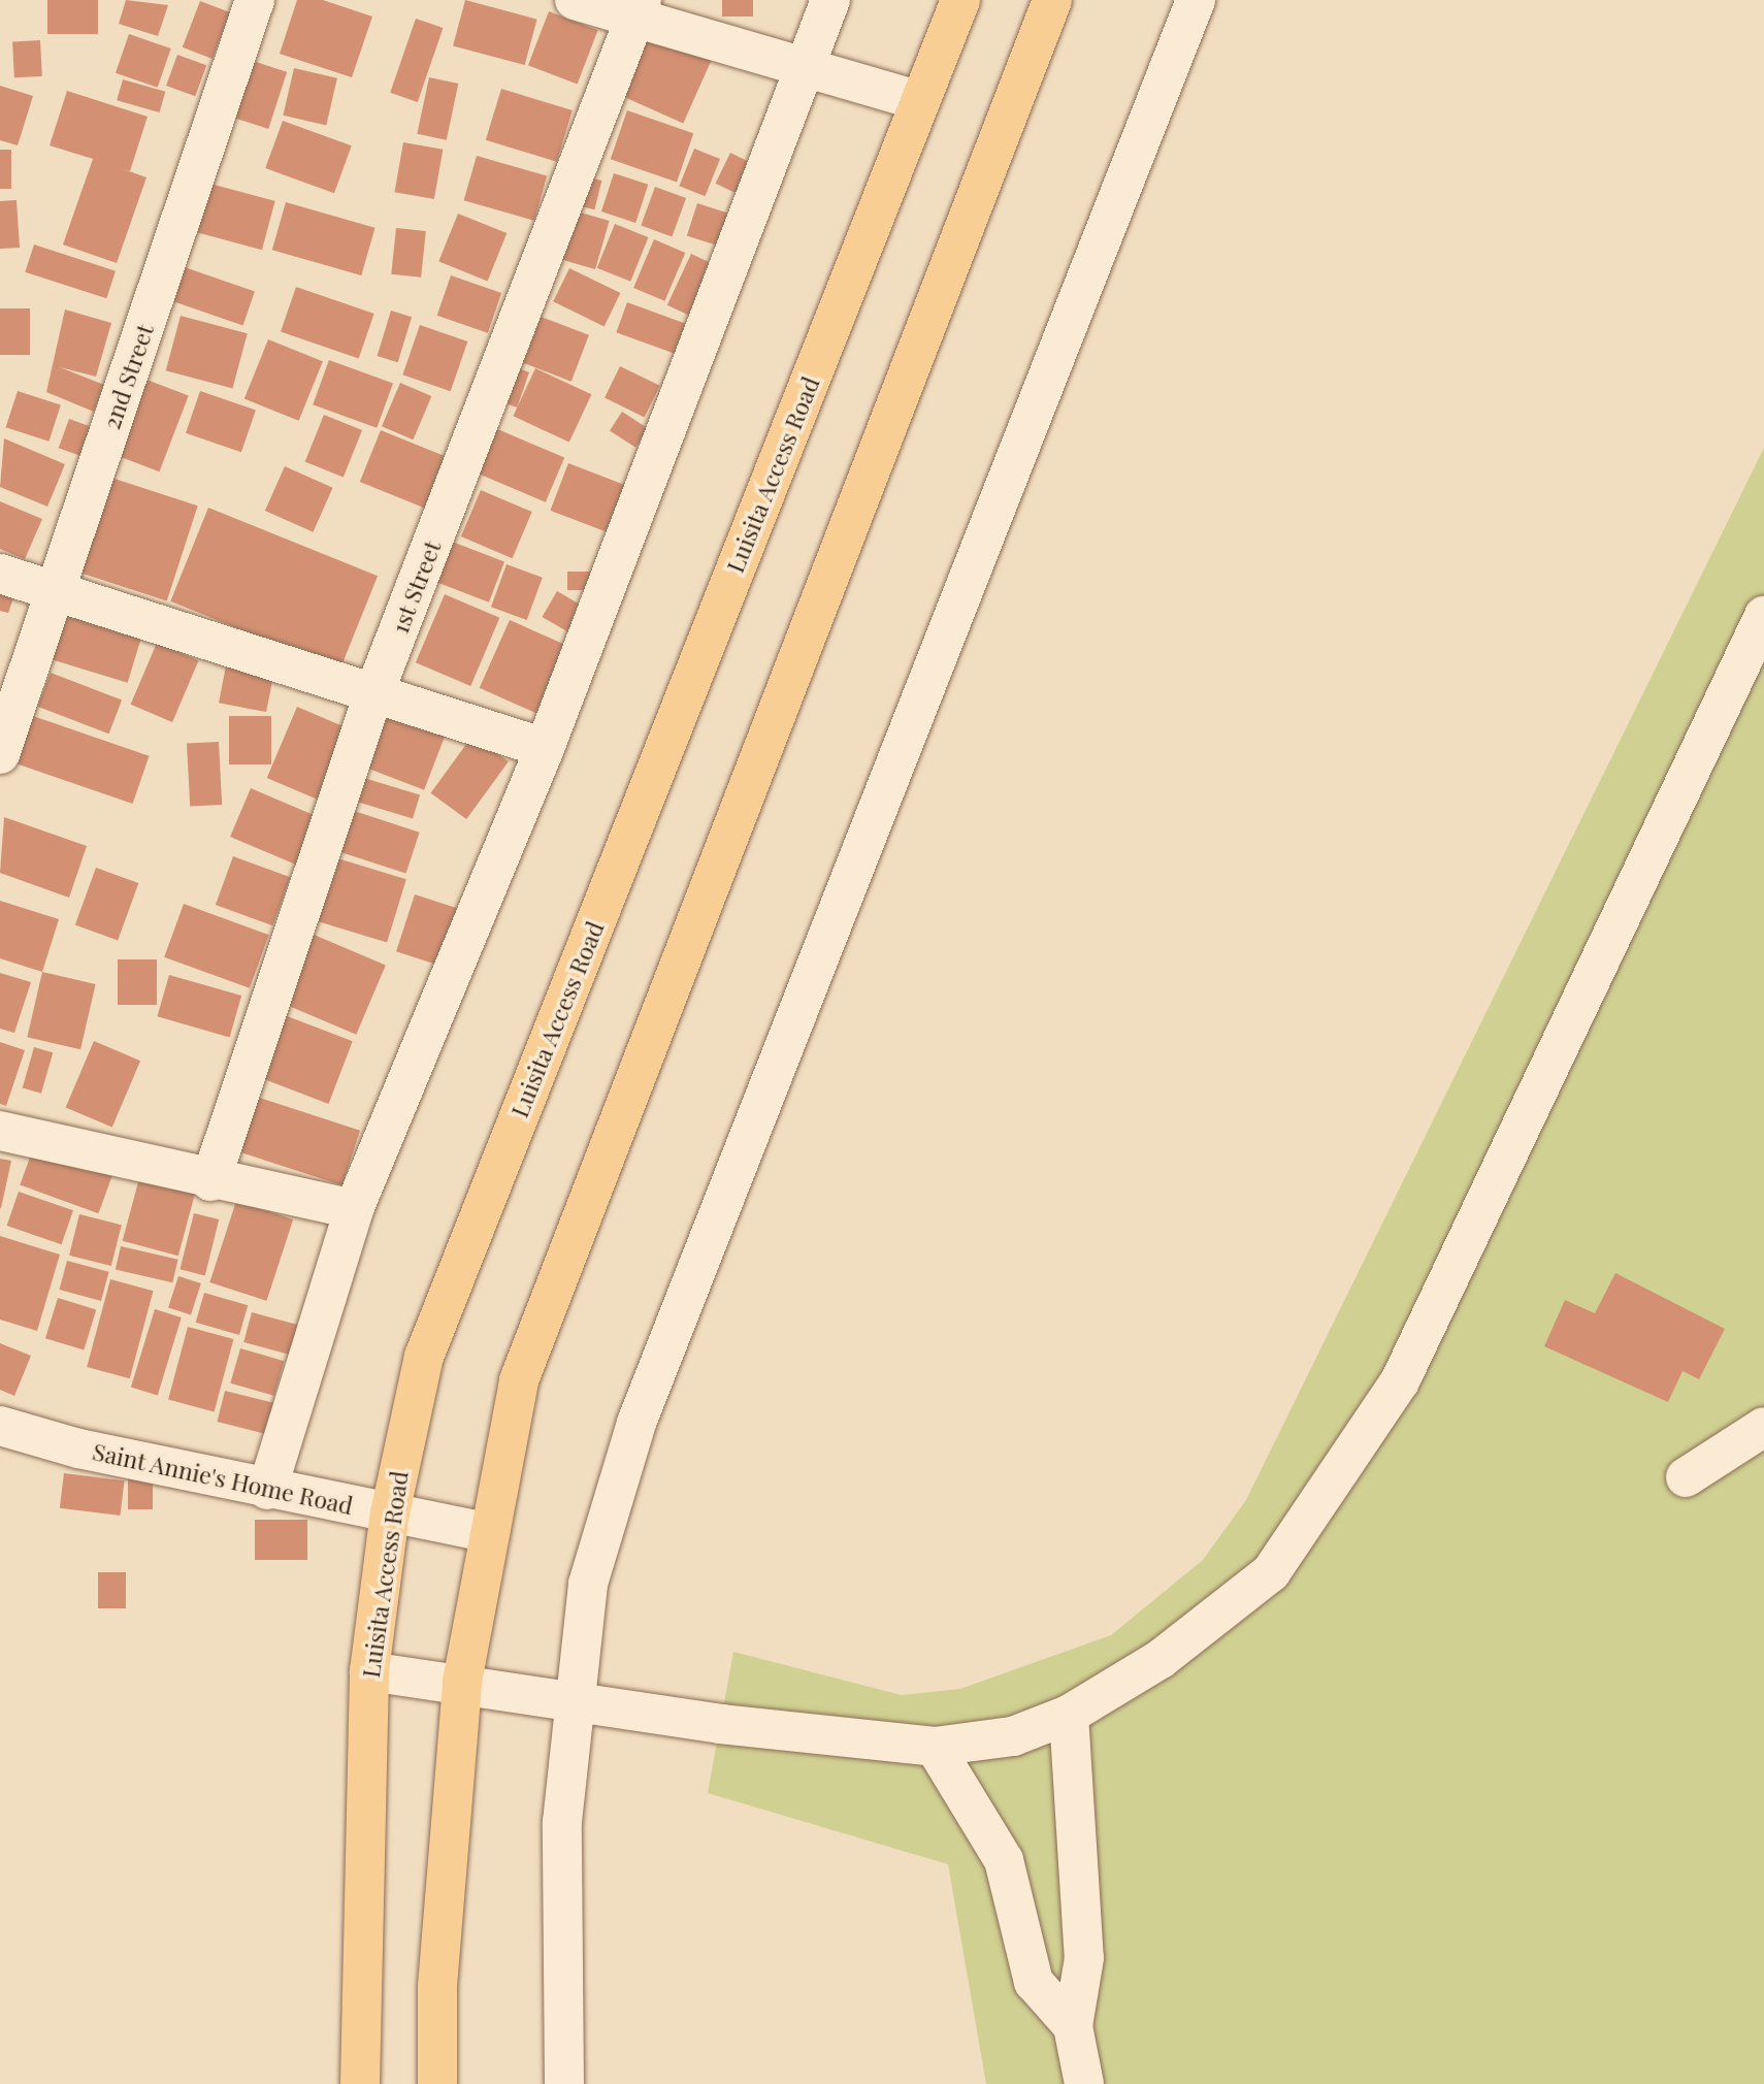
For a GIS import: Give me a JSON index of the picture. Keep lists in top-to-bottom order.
{
  "streets": {
    "main road": ["Luisita Access Road"],
    "street": ["2nd Street", "1st Street", "Saint Annie's Home Road"]
  },
  "crossings": [
    ["Luisita Access Road", "Saint Annie's Home Road"]
  ]
}
